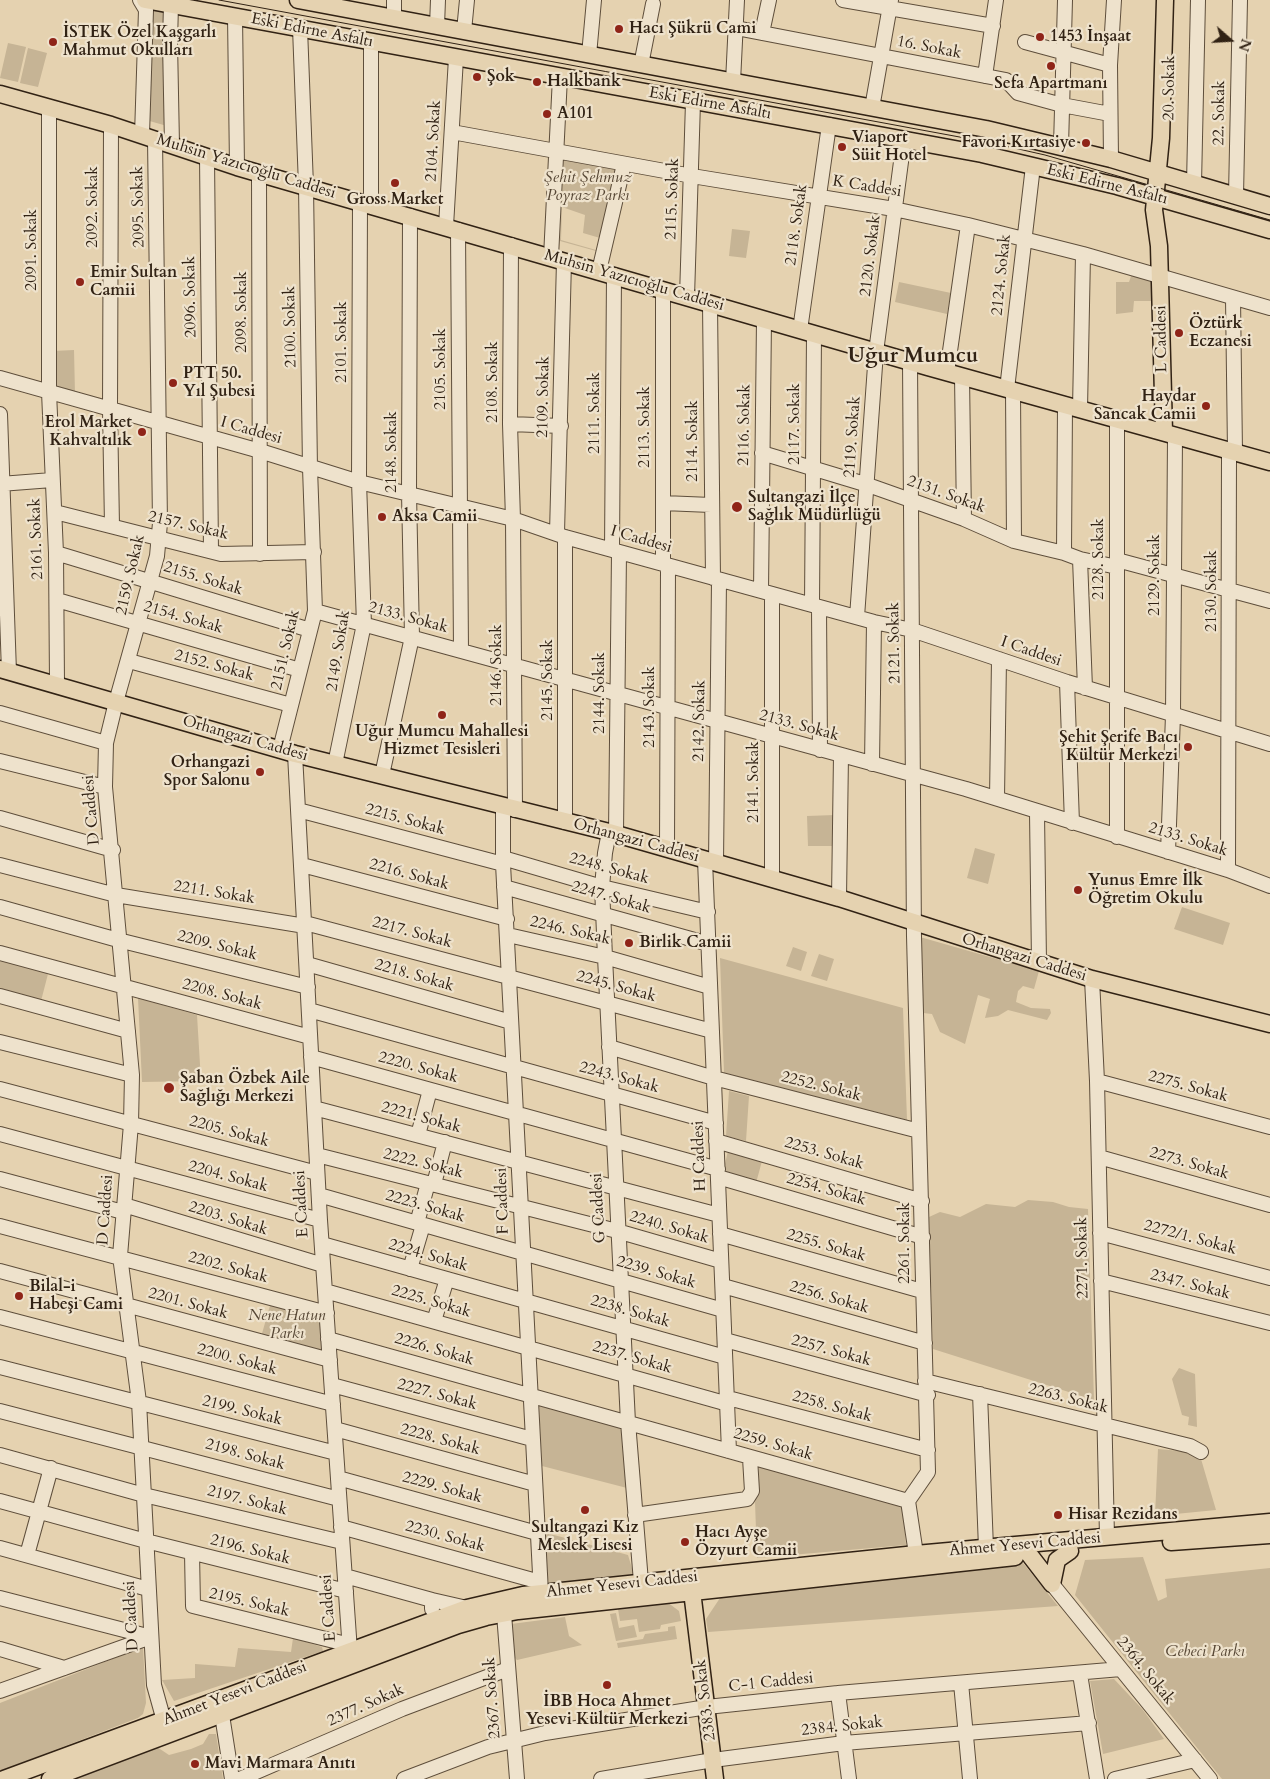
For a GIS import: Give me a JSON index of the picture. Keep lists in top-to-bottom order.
{
  "streets": {
    "main road": [
      "Eski Edirne Asfaltı",
      "20. Sokak",
      "Muhsin Yazıcıoğlu Caddesi",
      "L Caddesi",
      "Orhangazi Caddesi",
      "Ahmet Yesevi Caddesi",
      "2383. Sokak"
    ],
    "street": [
      "16. Sokak",
      "22. Sokak",
      "2104. Sokak",
      "K Caddesi",
      "2115. Sokak",
      "2092. Sokak",
      "2095. Sokak",
      "2118. Sokak",
      "2091. Sokak",
      "2120. Sokak",
      "2124. Sokak",
      "2096. Sokak",
      "2098. Sokak",
      "2100. Sokak",
      "2101. Sokak",
      "2105. Sokak",
      "2108. Sokak",
      "2109. Sokak",
      "2111. Sokak",
      "2117. Sokak",
      "2116. Sokak",
      "2113. Sokak",
      "I Caddesi",
      "2119. Sokak",
      "2114. Sokak",
      "2148. Sokak",
      "2131. Sokak",
      "2157. Sokak",
      "2161. Sokak",
      "2128. Sokak",
      "2159. Sokak",
      "2129. Sokak",
      "2155. Sokak",
      "2130. Sokak",
      "2154. Sokak",
      "2133. Sokak",
      "2121. Sokak",
      "2151. Sokak",
      "2149. Sokak",
      "2146. Sokak",
      "2152. Sokak",
      "2145. Sokak",
      "2144. Sokak",
      "2143. Sokak",
      "2142. Sokak",
      "2141. Sokak",
      "D Caddesi",
      "2215. Sokak",
      "2248. Sokak",
      "2216. Sokak",
      "2211. Sokak",
      "2247. Sokak",
      "2246. Sokak",
      "2217. Sokak",
      "2209. Sokak",
      "2218. Sokak",
      "2245. Sokak",
      "2208. Sokak",
      "2220. Sokak",
      "2243. Sokak",
      "2252. Sokak",
      "2275. Sokak",
      "2221. Sokak",
      "2205. Sokak",
      "2253. Sokak",
      "H Caddesi",
      "2222. Sokak",
      "2273. Sokak",
      "2204. Sokak",
      "2254. Sokak",
      "F Caddesi",
      "E Caddesi",
      "2223. Sokak",
      "G Caddesi",
      "2203. Sokak",
      "2240. Sokak",
      "2272/1. Sokak",
      "2261. Sokak",
      "2255. Sokak",
      "2224. Sokak",
      "2271. Sokak",
      "2202. Sokak",
      "2239. Sokak",
      "2347. Sokak",
      "2256. Sokak",
      "2225. Sokak",
      "2201. Sokak",
      "2238. Sokak",
      "2226. Sokak",
      "2257. Sokak",
      "2237. Sokak",
      "2200. Sokak",
      "2227. Sokak",
      "2263. Sokak",
      "2258. Sokak",
      "2199. Sokak",
      "2228. Sokak",
      "2259. Sokak",
      "2198. Sokak",
      "2229. Sokak",
      "2197. Sokak",
      "2230. Sokak",
      "2196. Sokak",
      "2195. Sokak",
      "2364. Sokak",
      "C-1 Caddesi",
      "2367. Sokak",
      "2377. Sokak",
      "2384. Sokak"
    ]
  },
  "crossings": [
    ["Eski Edirne Asfaltı", "20. Sokak"],
    ["Eski Edirne Asfaltı", "22. Sokak"],
    ["Eski Edirne Asfaltı", "2104. Sokak"],
    ["Eski Edirne Asfaltı", "2115. Sokak"],
    ["Eski Edirne Asfaltı", "2118. Sokak"],
    ["Eski Edirne Asfaltı", "2120. Sokak"],
    ["Eski Edirne Asfaltı", "2124. Sokak"],
    ["Eski Edirne Asfaltı", "2100. Sokak"],
    ["Eski Edirne Asfaltı", "L Caddesi"],
    ["Eski Edirne Asfaltı", "2101. Sokak"],
    ["Eski Edirne Asfaltı", "2109. Sokak"],
    ["20. Sokak", "L Caddesi"],
    ["2104. Sokak", "Muhsin Yazıcıoğlu Caddesi"],
    ["2104. Sokak", "K Caddesi"],
    ["2104. Sokak", "2105. Sokak"],
    ["Muhsin Yazıcıoğlu Caddesi", "2115. Sokak"],
    ["Muhsin Yazıcıoğlu Caddesi", "2092. Sokak"],
    ["Muhsin Yazıcıoğlu Caddesi", "2095. Sokak"],
    ["Muhsin Yazıcıoğlu Caddesi", "2118. Sokak"],
    ["Muhsin Yazıcıoğlu Caddesi", "2091. Sokak"],
    ["Muhsin Yazıcıoğlu Caddesi", "2120. Sokak"],
    ["Muhsin Yazıcıoğlu Caddesi", "2124. Sokak"],
    ["Muhsin Yazıcıoğlu Caddesi", "2096. Sokak"],
    ["Muhsin Yazıcıoğlu Caddesi", "2098. Sokak"],
    ["Muhsin Yazıcıoğlu Caddesi", "2100. Sokak"],
    ["Muhsin Yazıcıoğlu Caddesi", "L Caddesi"],
    ["Muhsin Yazıcıoğlu Caddesi", "2101. Sokak"],
    ["Muhsin Yazıcıoğlu Caddesi", "2105. Sokak"],
    ["Muhsin Yazıcıoğlu Caddesi", "2108. Sokak"],
    ["Muhsin Yazıcıoğlu Caddesi", "2109. Sokak"],
    ["Muhsin Yazıcıoğlu Caddesi", "2111. Sokak"],
    ["Muhsin Yazıcıoğlu Caddesi", "2117. Sokak"],
    ["Muhsin Yazıcıoğlu Caddesi", "2116. Sokak"],
    ["Muhsin Yazıcıoğlu Caddesi", "2113. Sokak"],
    ["Muhsin Yazıcıoğlu Caddesi", "2119. Sokak"],
    ["Muhsin Yazıcıoğlu Caddesi", "2114. Sokak"],
    ["Muhsin Yazıcıoğlu Caddesi", "2148. Sokak"],
    ["Muhsin Yazıcıoğlu Caddesi", "2128. Sokak"],
    ["Muhsin Yazıcıoğlu Caddesi", "2129. Sokak"],
    ["Muhsin Yazıcıoğlu Caddesi", "2130. Sokak"],
    ["Muhsin Yazıcıoğlu Caddesi", "2121. Sokak"],
    ["K Caddesi", "2115. Sokak"],
    ["K Caddesi", "2118. Sokak"],
    ["K Caddesi", "2120. Sokak"],
    ["K Caddesi", "2124. Sokak"],
    ["K Caddesi", "L Caddesi"],
    ["K Caddesi", "2109. Sokak"],
    ["K Caddesi", "2111. Sokak"],
    ["K Caddesi", "2130. Sokak"],
    ["2092. Sokak", "I Caddesi"],
    ["2092. Sokak", "2157. Sokak"],
    ["2095. Sokak", "I Caddesi"],
    ["2095. Sokak", "2159. Sokak"],
    ["2118. Sokak", "2117. Sokak"],
    ["2091. Sokak", "I Caddesi"],
    ["2091. Sokak", "2161. Sokak"],
    ["2120. Sokak", "2119. Sokak"],
    ["2124. Sokak", "2131. Sokak"],
    ["2096. Sokak", "I Caddesi"],
    ["2096. Sokak", "2157. Sokak"],
    ["2098. Sokak", "I Caddesi"],
    ["2098. Sokak", "2157. Sokak"],
    ["2100. Sokak", "I Caddesi"],
    ["2100. Sokak", "2151. Sokak"],
    ["L Caddesi", "2129. Sokak"],
    ["2101. Sokak", "I Caddesi"],
    ["2101. Sokak", "2149. Sokak"],
    ["2105. Sokak", "I Caddesi"],
    ["2105. Sokak", "2133. Sokak"],
    ["2108. Sokak", "I Caddesi"],
    ["2108. Sokak", "2146. Sokak"],
    ["2109. Sokak", "I Caddesi"],
    ["2109. Sokak", "2145. Sokak"],
    ["2111. Sokak", "I Caddesi"],
    ["2111. Sokak", "2144. Sokak"],
    ["2117. Sokak", "I Caddesi"],
    ["2117. Sokak", "2131. Sokak"],
    ["2117. Sokak", "2133. Sokak"],
    ["2116. Sokak", "I Caddesi"],
    ["2116. Sokak", "2131. Sokak"],
    ["2116. Sokak", "2141. Sokak"],
    ["2113. Sokak", "I Caddesi"],
    ["2113. Sokak", "2143. Sokak"],
    ["I Caddesi", "2119. Sokak"],
    ["I Caddesi", "2114. Sokak"],
    ["I Caddesi", "2148. Sokak"],
    ["I Caddesi", "2161. Sokak"],
    ["I Caddesi", "2128. Sokak"],
    ["I Caddesi", "2159. Sokak"],
    ["I Caddesi", "2129. Sokak"],
    ["I Caddesi", "2130. Sokak"],
    ["I Caddesi", "2121. Sokak"],
    ["I Caddesi", "2151. Sokak"],
    ["I Caddesi", "2149. Sokak"],
    ["I Caddesi", "2146. Sokak"],
    ["I Caddesi", "2145. Sokak"],
    ["I Caddesi", "2144. Sokak"],
    ["I Caddesi", "2143. Sokak"],
    ["I Caddesi", "2142. Sokak"],
    ["I Caddesi", "2141. Sokak"],
    ["2119. Sokak", "2131. Sokak"],
    ["2114. Sokak", "2142. Sokak"],
    ["2148. Sokak", "2133. Sokak"],
    ["2148. Sokak", "Orhangazi Caddesi"],
    ["2131. Sokak", "2128. Sokak"],
    ["2131. Sokak", "2129. Sokak"],
    ["2131. Sokak", "2130. Sokak"],
    ["2131. Sokak", "2121. Sokak"],
    ["2157. Sokak", "2161. Sokak"],
    ["2157. Sokak", "2159. Sokak"],
    ["2157. Sokak", "2151. Sokak"],
    ["2161. Sokak", "2155. Sokak"],
    ["2161. Sokak", "2154. Sokak"],
    ["2161. Sokak", "Orhangazi Caddesi"],
    ["2128. Sokak", "2133. Sokak"],
    ["2159. Sokak", "2155. Sokak"],
    ["2159. Sokak", "2154. Sokak"],
    ["2159. Sokak", "2152. Sokak"],
    ["2159. Sokak", "Orhangazi Caddesi"],
    ["2159. Sokak", "D Caddesi"],
    ["2129. Sokak", "2133. Sokak"],
    ["2155. Sokak", "2151. Sokak"],
    ["2130. Sokak", "2133. Sokak"],
    ["2154. Sokak", "2151. Sokak"],
    ["2133. Sokak", "2121. Sokak"],
    ["2133. Sokak", "2151. Sokak"],
    ["2133. Sokak", "2149. Sokak"],
    ["2133. Sokak", "2146. Sokak"],
    ["2133. Sokak", "2145. Sokak"],
    ["2133. Sokak", "2144. Sokak"],
    ["2133. Sokak", "2143. Sokak"],
    ["2133. Sokak", "2142. Sokak"],
    ["2133. Sokak", "2141. Sokak"],
    ["2121. Sokak", "Orhangazi Caddesi"],
    ["2121. Sokak", "2261. Sokak"],
    ["2151. Sokak", "2152. Sokak"],
    ["2151. Sokak", "Orhangazi Caddesi"],
    ["2151. Sokak", "E Caddesi"],
    ["2149. Sokak", "Orhangazi Caddesi"],
    ["2146. Sokak", "Orhangazi Caddesi"],
    ["2146. Sokak", "F Caddesi"],
    ["2145. Sokak", "Orhangazi Caddesi"],
    ["2144. Sokak", "Orhangazi Caddesi"],
    ["2144. Sokak", "G Caddesi"],
    ["2143. Sokak", "Orhangazi Caddesi"],
    ["2142. Sokak", "Orhangazi Caddesi"],
    ["2142. Sokak", "H Caddesi"],
    ["Orhangazi Caddesi", "2141. Sokak"],
    ["Orhangazi Caddesi", "D Caddesi"],
    ["Orhangazi Caddesi", "H Caddesi"],
    ["Orhangazi Caddesi", "F Caddesi"],
    ["Orhangazi Caddesi", "E Caddesi"],
    ["Orhangazi Caddesi", "G Caddesi"],
    ["Orhangazi Caddesi", "2261. Sokak"],
    ["Orhangazi Caddesi", "2271. Sokak"],
    ["D Caddesi", "2211. Sokak"],
    ["D Caddesi", "2209. Sokak"],
    ["D Caddesi", "2208. Sokak"],
    ["D Caddesi", "2205. Sokak"],
    ["D Caddesi", "2204. Sokak"],
    ["D Caddesi", "2203. Sokak"],
    ["D Caddesi", "2202. Sokak"],
    ["D Caddesi", "2201. Sokak"],
    ["D Caddesi", "2200. Sokak"],
    ["D Caddesi", "2199. Sokak"],
    ["D Caddesi", "2198. Sokak"],
    ["D Caddesi", "2197. Sokak"],
    ["D Caddesi", "Ahmet Yesevi Caddesi"],
    ["D Caddesi", "2196. Sokak"],
    ["2215. Sokak", "2248. Sokak"],
    ["2215. Sokak", "F Caddesi"],
    ["2215. Sokak", "E Caddesi"],
    ["2248. Sokak", "H Caddesi"],
    ["2248. Sokak", "F Caddesi"],
    ["2248. Sokak", "G Caddesi"],
    ["2216. Sokak", "F Caddesi"],
    ["2216. Sokak", "E Caddesi"],
    ["2211. Sokak", "2217. Sokak"],
    ["2211. Sokak", "E Caddesi"],
    ["2247. Sokak", "H Caddesi"],
    ["2247. Sokak", "F Caddesi"],
    ["2247. Sokak", "G Caddesi"],
    ["2246. Sokak", "H Caddesi"],
    ["2246. Sokak", "F Caddesi"],
    ["2246. Sokak", "G Caddesi"],
    ["2217. Sokak", "2245. Sokak"],
    ["2217. Sokak", "F Caddesi"],
    ["2217. Sokak", "E Caddesi"],
    ["2209. Sokak", "E Caddesi"],
    ["2218. Sokak", "F Caddesi"],
    ["2218. Sokak", "E Caddesi"],
    ["2245. Sokak", "H Caddesi"],
    ["2245. Sokak", "F Caddesi"],
    ["2245. Sokak", "G Caddesi"],
    ["2208. Sokak", "E Caddesi"],
    ["2220. Sokak", "2243. Sokak"],
    ["2220. Sokak", "F Caddesi"],
    ["2220. Sokak", "E Caddesi"],
    ["2243. Sokak", "H Caddesi"],
    ["2243. Sokak", "F Caddesi"],
    ["2243. Sokak", "G Caddesi"],
    ["2252. Sokak", "H Caddesi"],
    ["2252. Sokak", "G Caddesi"],
    ["2252. Sokak", "2261. Sokak"],
    ["2275. Sokak", "2271. Sokak"],
    ["2221. Sokak", "H Caddesi"],
    ["2221. Sokak", "F Caddesi"],
    ["2221. Sokak", "E Caddesi"],
    ["2221. Sokak", "G Caddesi"],
    ["2205. Sokak", "E Caddesi"],
    ["2253. Sokak", "H Caddesi"],
    ["2253. Sokak", "2261. Sokak"],
    ["H Caddesi", "2254. Sokak"],
    ["H Caddesi", "2240. Sokak"],
    ["H Caddesi", "2255. Sokak"],
    ["H Caddesi", "2239. Sokak"],
    ["H Caddesi", "2256. Sokak"],
    ["H Caddesi", "2238. Sokak"],
    ["H Caddesi", "2257. Sokak"],
    ["H Caddesi", "2237. Sokak"],
    ["H Caddesi", "2258. Sokak"],
    ["H Caddesi", "2259. Sokak"],
    ["2222. Sokak", "F Caddesi"],
    ["2222. Sokak", "E Caddesi"],
    ["2222. Sokak", "2240. Sokak"],
    ["2273. Sokak", "2271. Sokak"],
    ["2204. Sokak", "E Caddesi"],
    ["2254. Sokak", "G Caddesi"],
    ["2254. Sokak", "2261. Sokak"],
    ["F Caddesi", "2223. Sokak"],
    ["F Caddesi", "2240. Sokak"],
    ["F Caddesi", "2224. Sokak"],
    ["F Caddesi", "2239. Sokak"],
    ["F Caddesi", "2225. Sokak"],
    ["F Caddesi", "2238. Sokak"],
    ["F Caddesi", "2226. Sokak"],
    ["F Caddesi", "2237. Sokak"],
    ["F Caddesi", "2227. Sokak"],
    ["F Caddesi", "2228. Sokak"],
    ["F Caddesi", "2229. Sokak"],
    ["F Caddesi", "2230. Sokak"],
    ["F Caddesi", "Ahmet Yesevi Caddesi"],
    ["E Caddesi", "2223. Sokak"],
    ["E Caddesi", "2203. Sokak"],
    ["E Caddesi", "2224. Sokak"],
    ["E Caddesi", "2202. Sokak"],
    ["E Caddesi", "2225. Sokak"],
    ["E Caddesi", "2201. Sokak"],
    ["E Caddesi", "2226. Sokak"],
    ["E Caddesi", "2200. Sokak"],
    ["E Caddesi", "2227. Sokak"],
    ["E Caddesi", "2199. Sokak"],
    ["E Caddesi", "2228. Sokak"],
    ["E Caddesi", "2198. Sokak"],
    ["E Caddesi", "2229. Sokak"],
    ["E Caddesi", "2197. Sokak"],
    ["E Caddesi", "2230. Sokak"],
    ["E Caddesi", "Ahmet Yesevi Caddesi"],
    ["E Caddesi", "2196. Sokak"],
    ["E Caddesi", "2195. Sokak"],
    ["2223. Sokak", "2239. Sokak"],
    ["G Caddesi", "2240. Sokak"],
    ["G Caddesi", "2239. Sokak"],
    ["G Caddesi", "2238. Sokak"],
    ["G Caddesi", "2226. Sokak"],
    ["G Caddesi", "2237. Sokak"],
    ["G Caddesi", "2259. Sokak"],
    ["G Caddesi", "Ahmet Yesevi Caddesi"],
    ["2272/1. Sokak", "2271. Sokak"],
    ["2261. Sokak", "2255. Sokak"],
    ["2261. Sokak", "2256. Sokak"],
    ["2261. Sokak", "2257. Sokak"],
    ["2261. Sokak", "2263. Sokak"],
    ["2261. Sokak", "2258. Sokak"],
    ["2261. Sokak", "2259. Sokak"],
    ["2224. Sokak", "2238. Sokak"],
    ["2271. Sokak", "2347. Sokak"],
    ["2271. Sokak", "2263. Sokak"],
    ["2271. Sokak", "Ahmet Yesevi Caddesi"],
    ["2225. Sokak", "2237. Sokak"],
    ["2226. Sokak", "2259. Sokak"],
    ["2237. Sokak", "2258. Sokak"],
    ["2230. Sokak", "Ahmet Yesevi Caddesi"],
    ["Ahmet Yesevi Caddesi", "2195. Sokak"],
    ["Ahmet Yesevi Caddesi", "2367. Sokak"],
    ["Ahmet Yesevi Caddesi", "2383. Sokak"],
    ["2196. Sokak", "2195. Sokak"],
    ["2364. Sokak", "C-1 Caddesi"],
    ["C-1 Caddesi", "2367. Sokak"],
    ["C-1 Caddesi", "2383. Sokak"],
    ["2367. Sokak", "2377. Sokak"],
    ["2383. Sokak", "2384. Sokak"]
  ],
  "districts": ["Uğur Mumcu"],
  "parks": ["Şehit Şehmuz Poyraz Parkı", "Nene Hatun Parkı", "Cebeci Parkı"],
  "places": [
    "Hacı Şükrü Cami",
    "1453 İnşaat",
    "İSTEK Özel Kaşgarlı Mahmut Okulları",
    "Sefa Apartmanı",
    "Şok",
    "Halkbank",
    "A101",
    "Favori Kırtasiye",
    "Viaport Süit Hotel",
    "Gross Market",
    "Emir Sultan Camii",
    "Öztürk Eczanesi",
    "PTT 50. Yıl Şubesi",
    "Haydar Sancak Camii",
    "Erol Market Kahvaltılık",
    "Sultangazi İlçe Sağlık Müdürlüğü",
    "Aksa Camii",
    "Uğur Mumcu Mahallesi Hizmet Tesisleri",
    "Şehit Şerife Bacı Kültür Merkezi",
    "Orhangazi Spor Salonu",
    "Yunus Emre İlk Öğretim Okulu",
    "Birlik Camii",
    "Şaban Özbek Aile Sağlığı Merkezi",
    "Bilal-i Habeşi Cami",
    "Sultangazi Kız Meslek Lisesi",
    "Hisar Rezidans",
    "Hacı Ayşe Özyurt Camii",
    "İBB Hoca Ahmet Yesevi Kültür Merkezi",
    "Mavi Marmara Anıtı"
  ],
  "north": "right"
}
